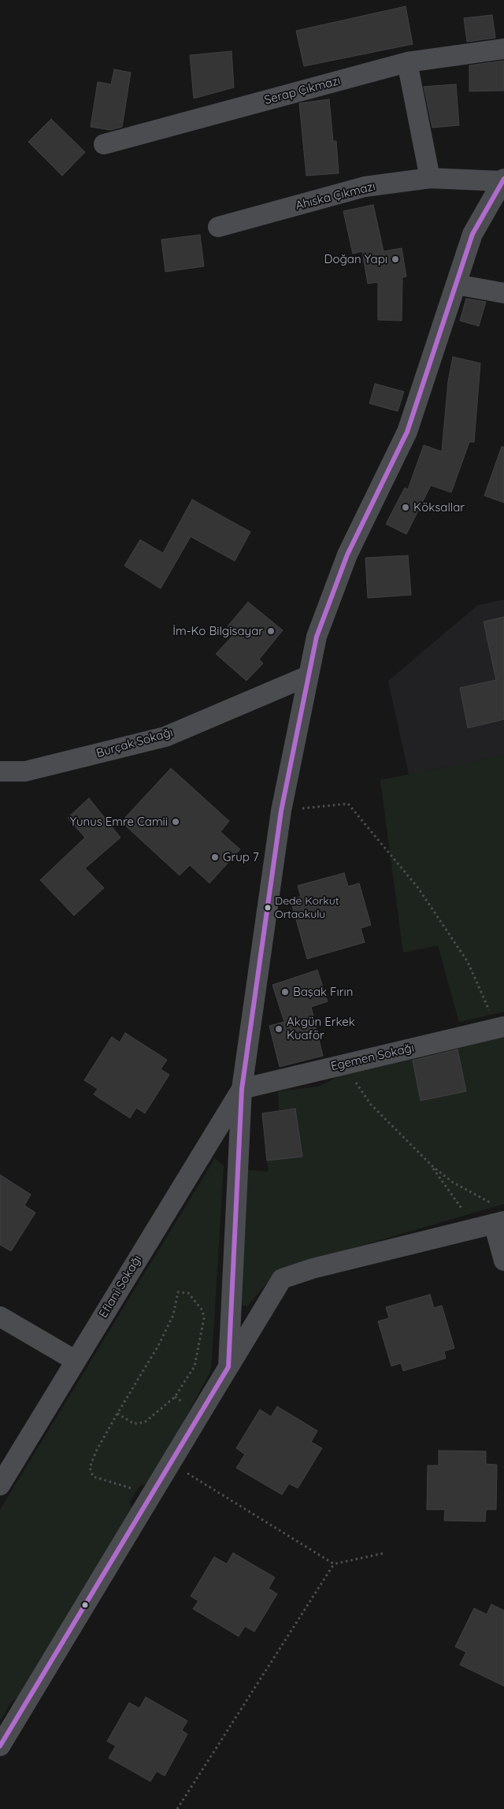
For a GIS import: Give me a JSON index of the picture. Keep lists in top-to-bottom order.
{
  "streets": {
    "street": [
      "Serap Çıkmazı",
      "Ahıska Çıkmazı",
      "Burçak Sokağı",
      "Egemen Sokağı",
      "Eflani Sokağı"
    ]
  },
  "crossings": [
    ["Egemen Sokağı", "Eflani Sokağı"]
  ],
  "places": [
    "Doğan Yapı",
    "Köksallar",
    "İm-Ko Bilgisayar",
    "Yunus Emre Camii",
    "Grup 7",
    "Dede Korkut Ortaokulu",
    "Başak Fırın",
    "Akgün Erkek Kuaför"
  ]
}
